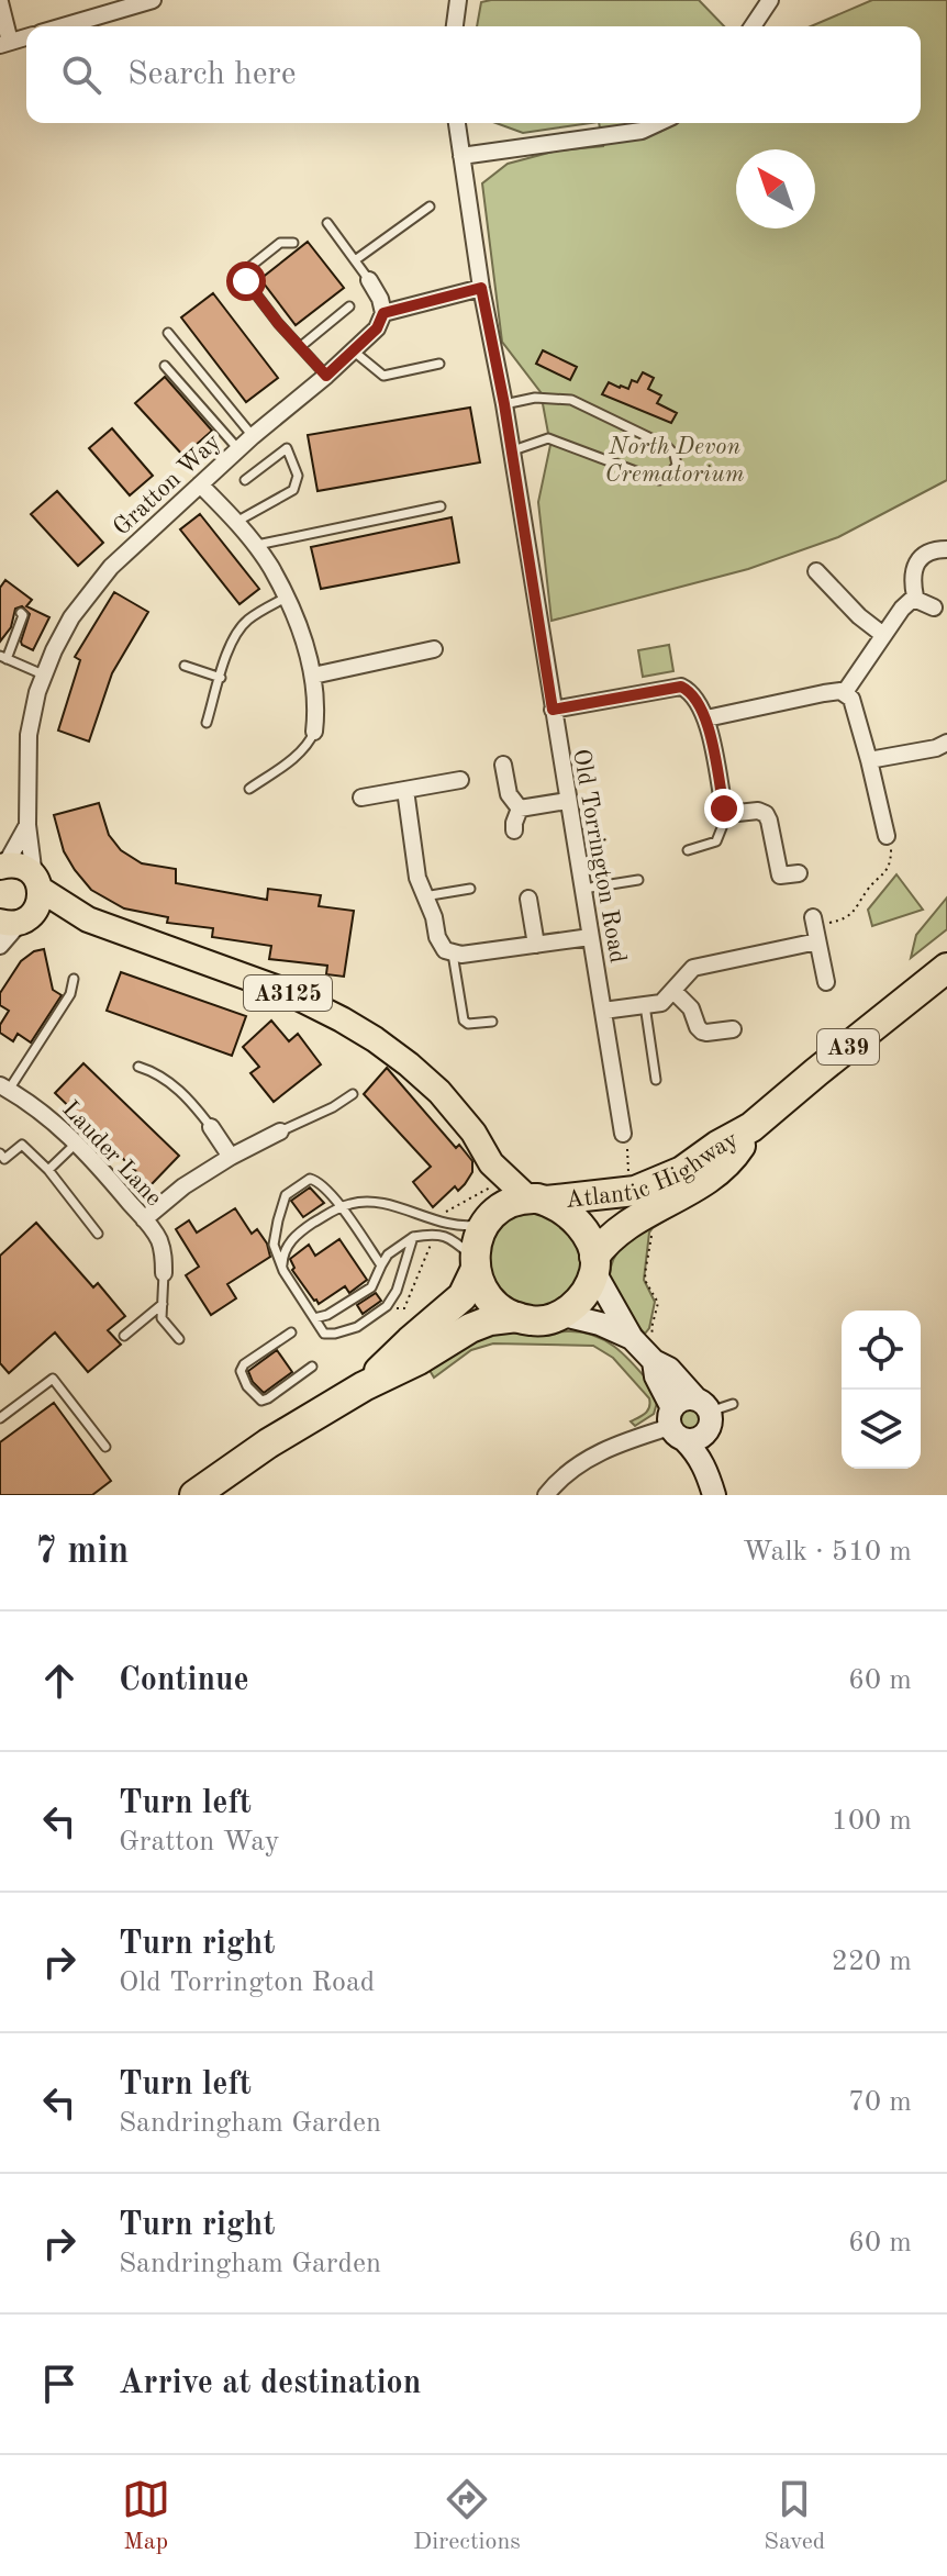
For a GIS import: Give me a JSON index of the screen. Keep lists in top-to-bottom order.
{
  "streets": {
    "highway": ["A39", "Atlantic Highway"],
    "main road": ["A3125"],
    "street": ["Gratton Way", "Old Torrington Road", "Lauder Lane"]
  },
  "crossings": [
    ["Gratton Way", "A3125"],
    ["A3125", "Atlantic Highway"]
  ],
  "parks": ["North Devon Crematorium"],
  "north": "top left",
  "page": {
    "search": "Search here",
    "heading": ["7 min", "Walk · 510 m"],
    "list": [
      ["Continue", "60 m"],
      ["Turn left", "Gratton Way", "100 m"],
      ["Turn right", "Old Torrington Road", "220 m"],
      ["Turn left", "Sandringham Garden", "70 m"],
      ["Turn right", "Sandringham Garden", "60 m"],
      "Arrive at destination"
    ],
    "nav": ["Map", "Directions", "Saved"]
  }
}
